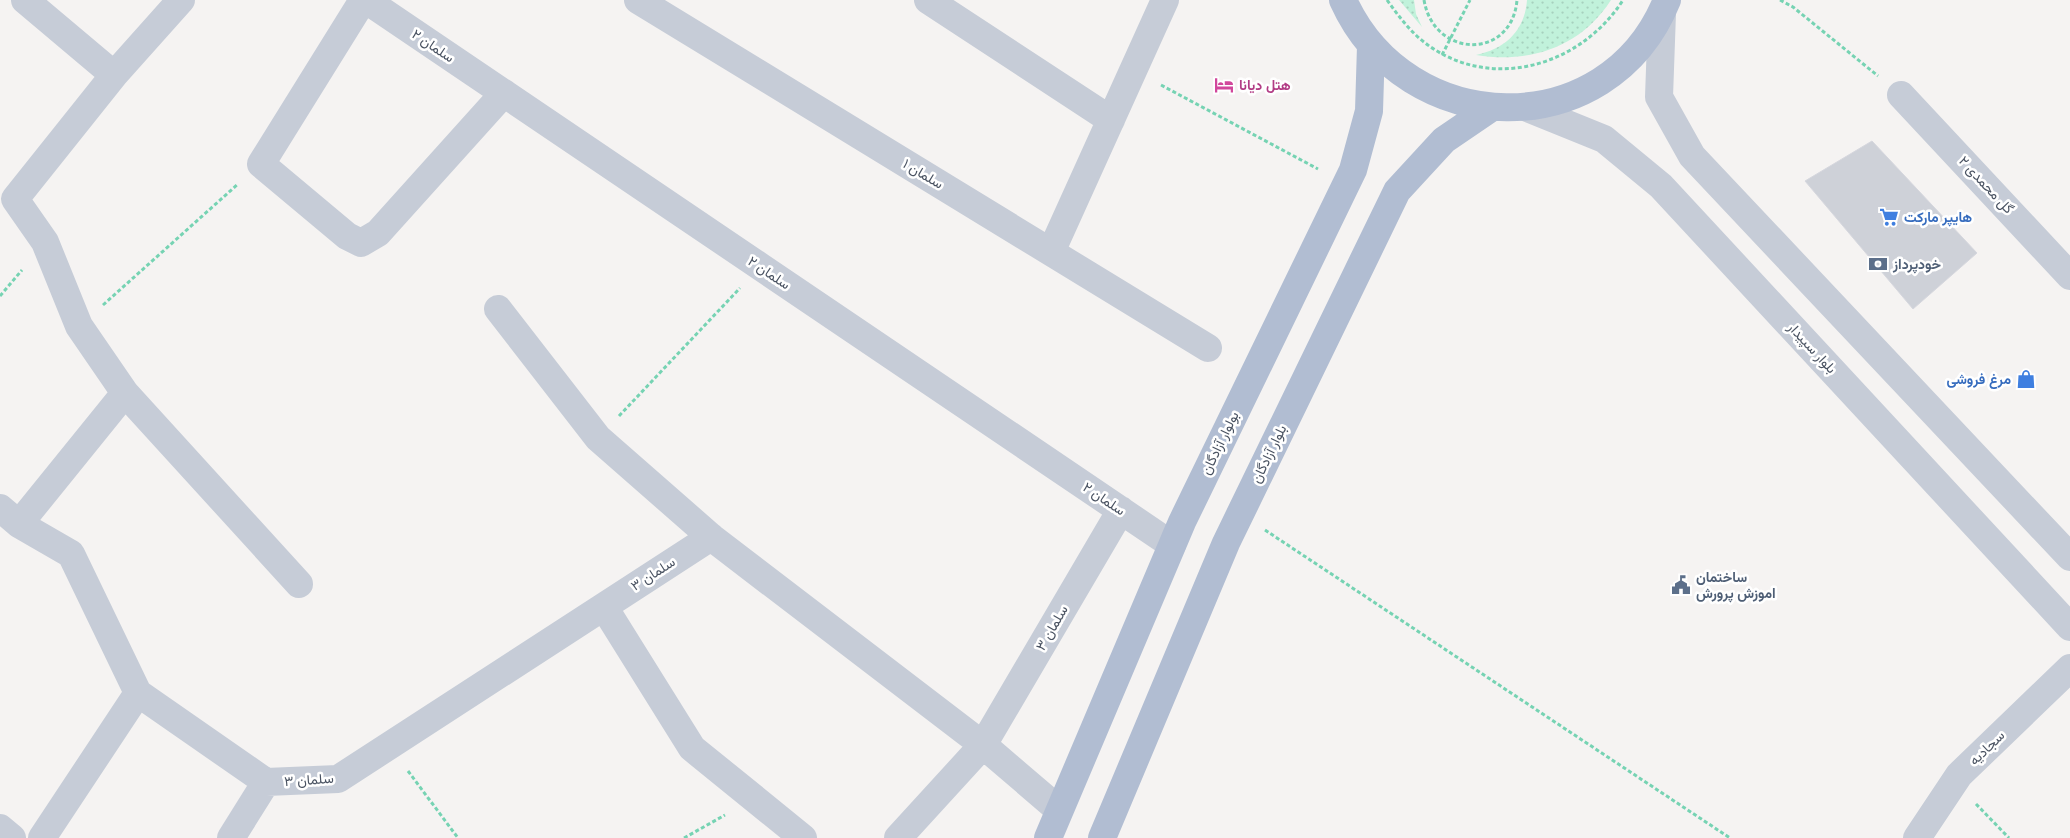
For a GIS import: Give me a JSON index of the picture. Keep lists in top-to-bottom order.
{
  "streets": {
    "main road": ["بولوار آزادگان", "بلوار آزادگان"],
    "street": [
      "سلمان ۲",
      "سلمان ۱",
      "گل محمدی ۲",
      "بلوار سپیدار",
      "سلمان ۳",
      "سجادیه"
    ]
  },
  "crossings": [
    ["سلمان ۲", "بولوار آزادگان"],
    ["سلمان ۲", "سلمان ۳"]
  ],
  "places": {
    "hotel": ["هتل دیانا"],
    "supermarket": ["هایپر مارکت"],
    "bank": ["خودپرداز"],
    "shop": ["مرغ فروشی"],
    "public building": ["ساختمان اموزش پرورش"]
  }
}
